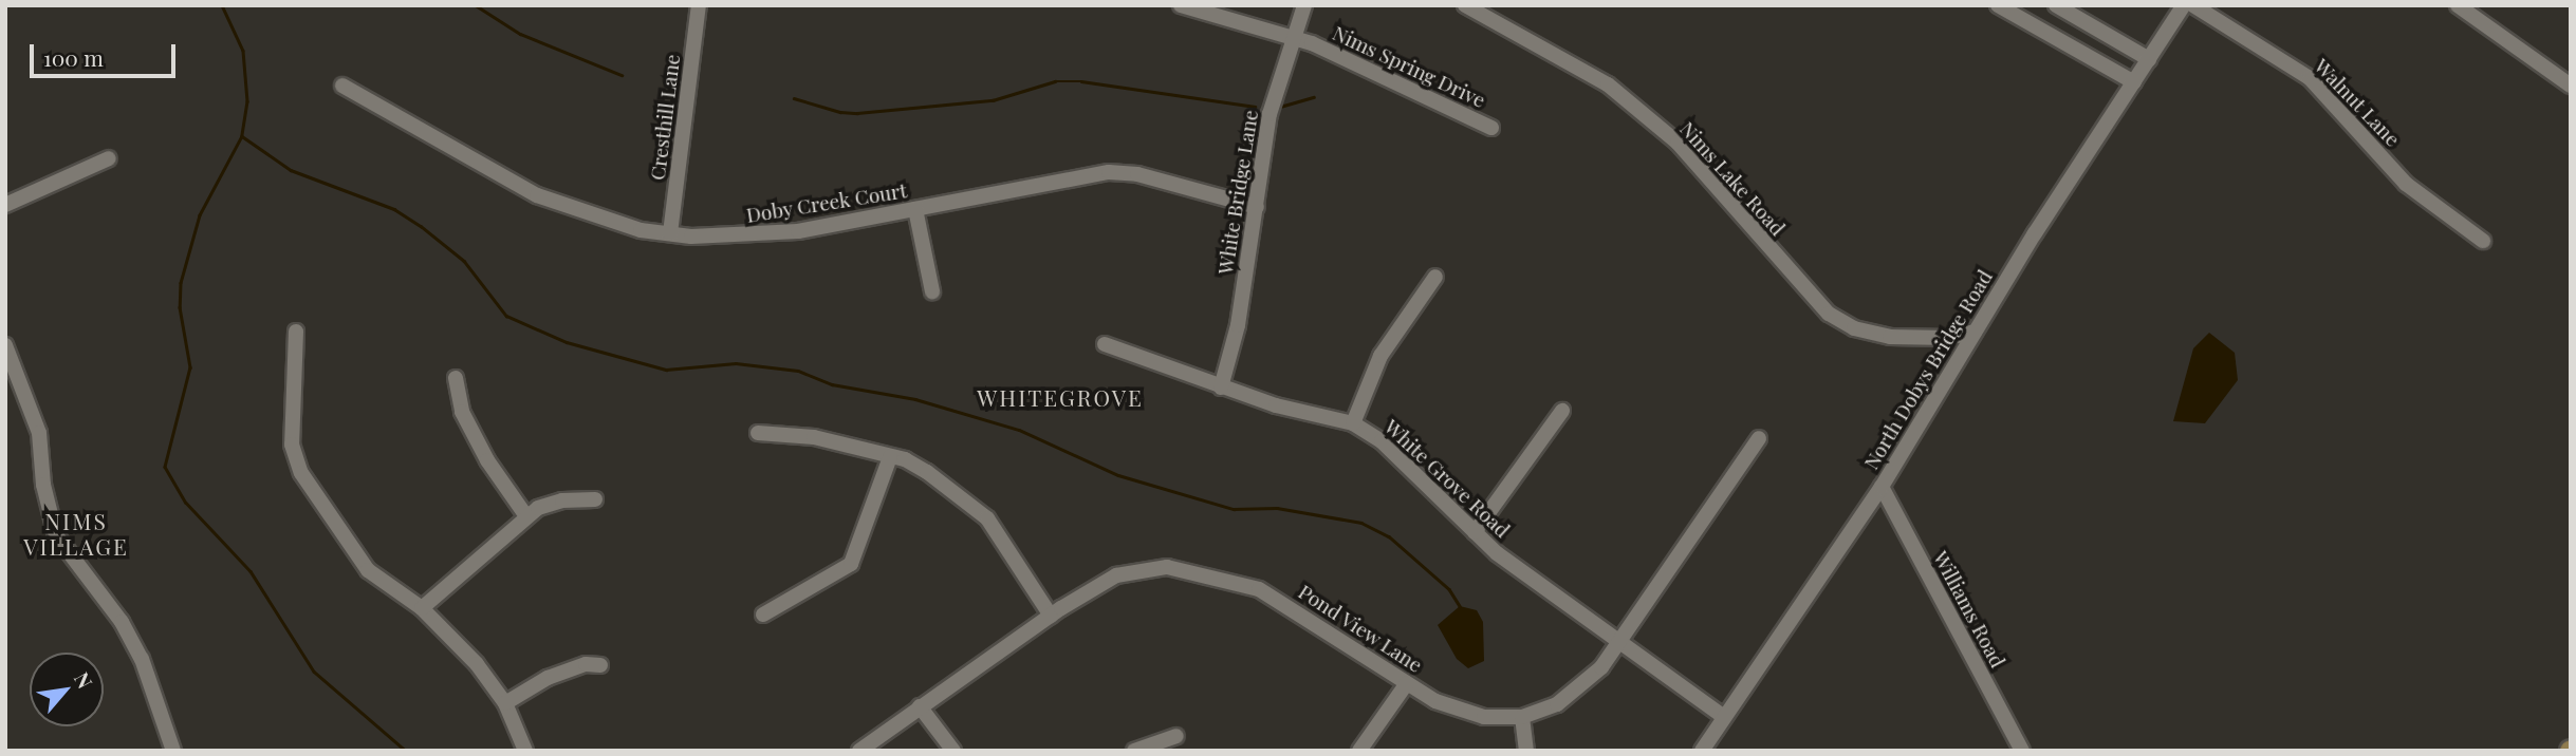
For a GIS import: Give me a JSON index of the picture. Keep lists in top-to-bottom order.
{
  "streets": {
    "street": [
      "Nims Spring Drive",
      "Walnut Lane",
      "Cresthill Lane",
      "Nims Lake Road",
      "White Bridge Lane",
      "Doby Creek Court",
      "North Dobys Bridge Road",
      "White Grove Road",
      "Williams Road",
      "Pond View Lane"
    ]
  },
  "crossings": [
    ["Nims Spring Drive", "White Bridge Lane"],
    ["Cresthill Lane", "Doby Creek Court"],
    ["Nims Lake Road", "North Dobys Bridge Road"],
    ["White Bridge Lane", "Doby Creek Court"],
    ["White Bridge Lane", "White Grove Road"],
    ["North Dobys Bridge Road", "White Grove Road"],
    ["North Dobys Bridge Road", "Williams Road"],
    ["White Grove Road", "Pond View Lane"]
  ],
  "districts": ["WHITEGROVE", "NIMS VILLAGE"],
  "scale_bar": "100 m",
  "north": "top right"
}
